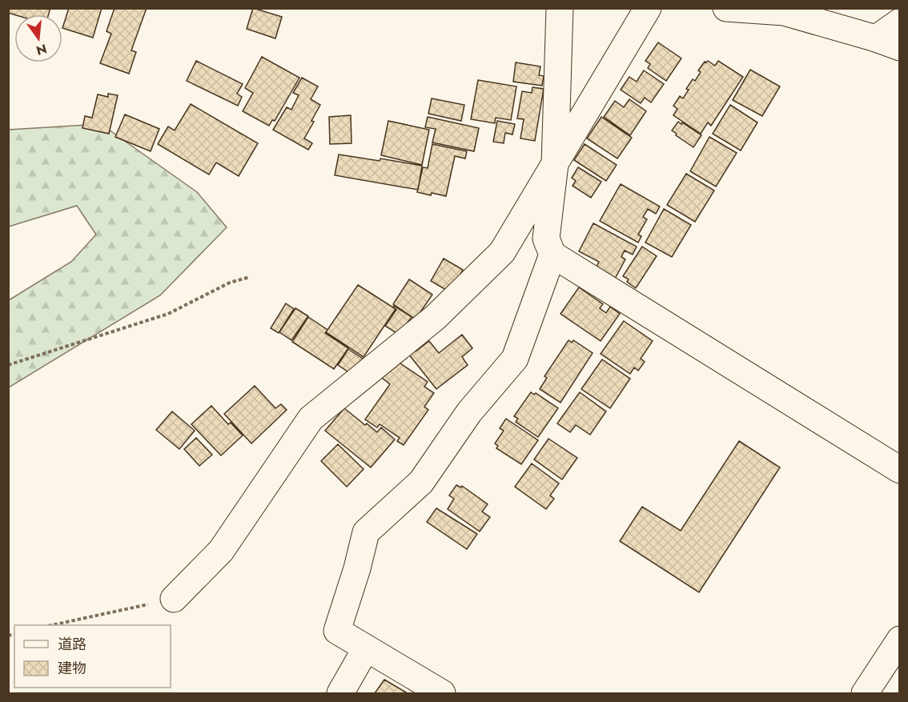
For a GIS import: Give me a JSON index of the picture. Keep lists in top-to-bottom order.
{
  "legend": ["道路", "建物"],
  "north": "bottom"
}
